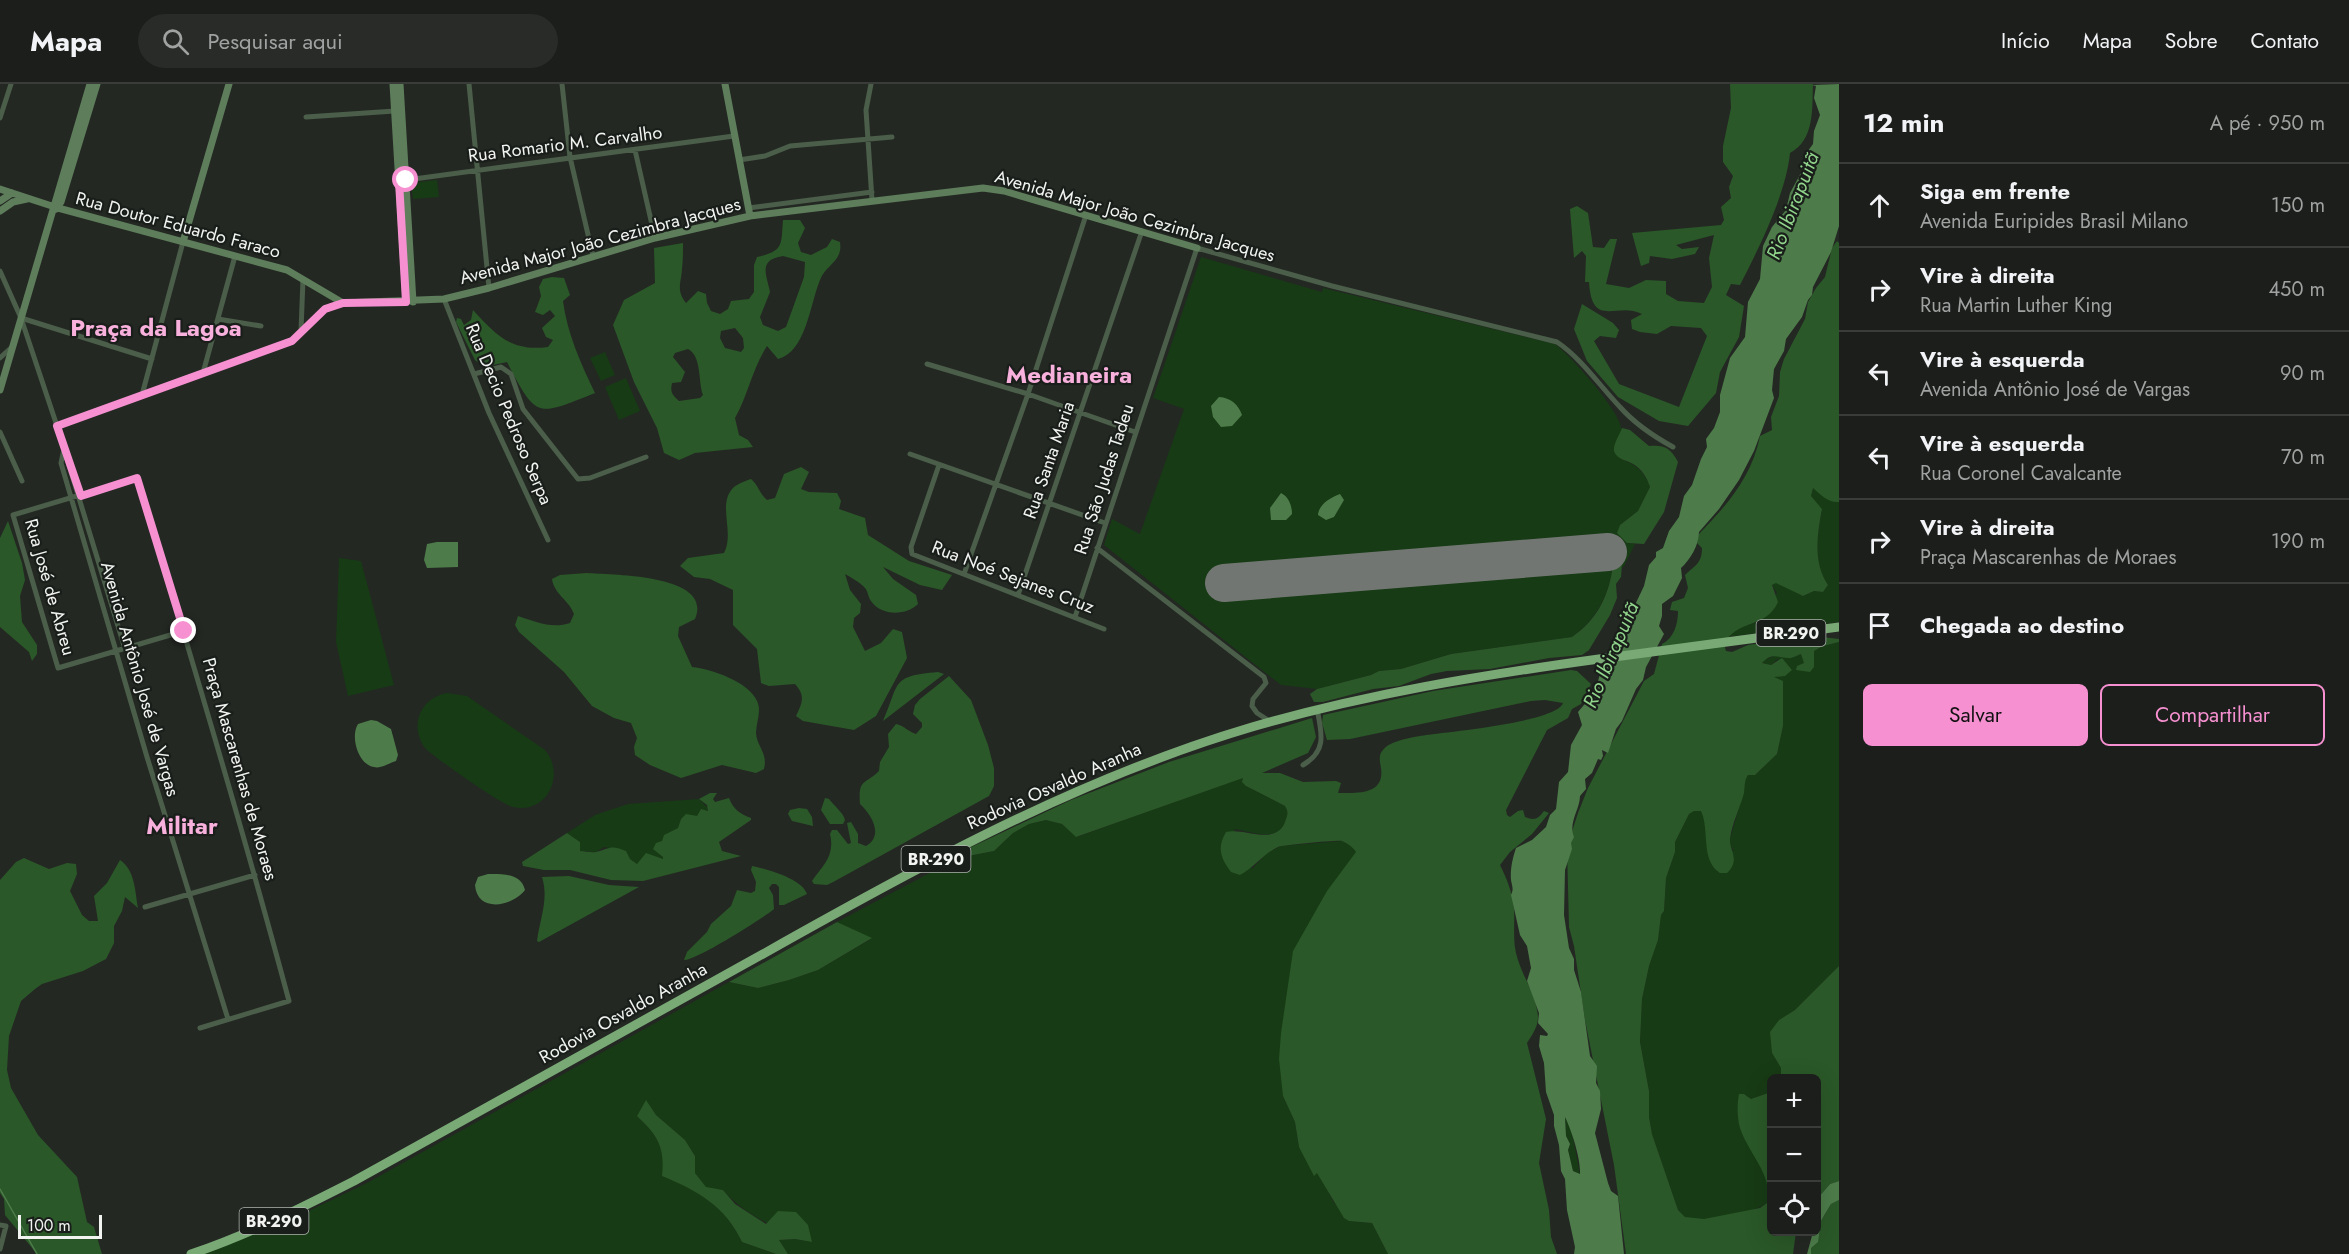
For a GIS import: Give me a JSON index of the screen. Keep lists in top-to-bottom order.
{
  "streets": {
    "highway": ["BR-290", "Rodovia Osvaldo Aranha"],
    "street": [
      "Rua Romario M. Carvalho",
      "Avenida Major João Cezimbra Jacques",
      "Rua Doutor Eduardo Faraco",
      "Rua Decio Pedroso Serpa",
      "Rua Santa Maria",
      "Rua São Judas Tadeu",
      "Rua Noé Sejanes Cruz",
      "Rua José de Abreu",
      "Avenida Antônio José de Vargas",
      "Praça Mascarenhas de Moraes"
    ]
  },
  "crossings": [
    ["Avenida Major João Cezimbra Jacques", "Rua Doutor Eduardo Faraco"],
    ["Avenida Major João Cezimbra Jacques", "Rua Decio Pedroso Serpa"],
    ["Avenida Major João Cezimbra Jacques", "Rua Santa Maria"],
    ["Avenida Major João Cezimbra Jacques", "Rua São Judas Tadeu"],
    ["Rua Santa Maria", "Rua Noé Sejanes Cruz"],
    ["Rua São Judas Tadeu", "Rua Noé Sejanes Cruz"],
    ["Rua José de Abreu", "Avenida Antônio José de Vargas"],
    ["Avenida Antônio José de Vargas", "Praça Mascarenhas de Moraes"]
  ],
  "districts": ["Praça da Lagoa", "Medianeira", "Militar"],
  "water": ["Rio Ibirapuitã"],
  "scale_bar": "100 m",
  "page": {
    "header": "Mapa",
    "search": "Pesquisar aqui",
    "nav": [
      "Início",
      "Mapa",
      "Sobre",
      "Contato"
    ],
    "heading": ["12 min", "A pé · 950 m"],
    "list": [
      ["Siga em frente", "Avenida Euripides Brasil Milano", "150 m"],
      ["Vire à direita", "Rua Martin Luther King", "450 m"],
      ["Vire à esquerda", "Avenida Antônio José de Vargas", "90 m"],
      ["Vire à esquerda", "Rua Coronel Cavalcante", "70 m"],
      ["Vire à direita", "Praça Mascarenhas de Moraes", "190 m"],
      "Chegada ao destino"
    ],
    "buttons": ["Salvar", "Compartilhar"],
    "map_buttons": ["+", "−"],
    "scale": "100 m"
  }
}
